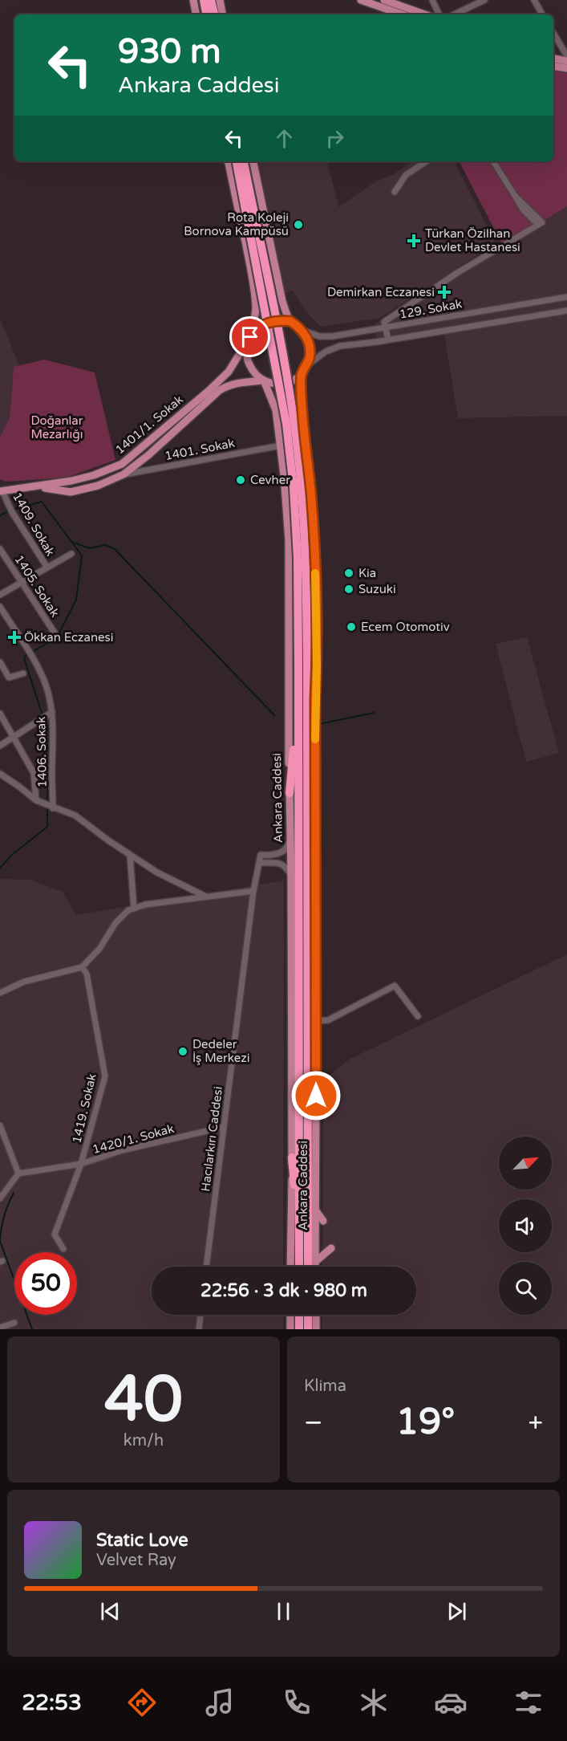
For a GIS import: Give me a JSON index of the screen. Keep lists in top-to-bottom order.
{
  "streets": {
    "highway": ["Ankara Caddesi"],
    "main road": ["1401/1. Sokak"],
    "street": [
      "129. Sokak",
      "1401. Sokak",
      "1409. Sokak",
      "1405. Sokak",
      "1406. Sokak",
      "1419. Sokak",
      "1420/1. Sokak",
      "Hacılarkırı Caddesi"
    ]
  },
  "crossings": [
    ["129. Sokak", "1401/1. Sokak"],
    ["129. Sokak", "Ankara Caddesi"],
    ["1401/1. Sokak", "1401. Sokak"],
    ["1401/1. Sokak", "1409. Sokak"],
    ["1401/1. Sokak", "Ankara Caddesi"],
    ["1401. Sokak", "Ankara Caddesi"],
    ["1409. Sokak", "1405. Sokak"],
    ["Ankara Caddesi", "Hacılarkırı Caddesi"],
    ["1419. Sokak", "1420/1. Sokak"],
    ["1420/1. Sokak", "Hacılarkırı Caddesi"]
  ],
  "parks": ["Doğanlar Mezarlığı"],
  "places": {
    "other": [
      "Rota Koleji Bornova Kampüsü",
      "Cevher",
      "Kia",
      "Suzuki",
      "Ecem Otomotiv",
      "Dedeler İş Merkezi"
    ],
    "health": ["Türkan Özilhan Devlet Hastanesi", "Demirkan Eczanesi", "Ökkan Eczanesi"]
  },
  "north": "top right",
  "page": {
    "turn": ["930 m", "Ankara Caddesi"],
    "limit": "50",
    "trip": "22:56 · 3 dk · 980 m",
    "tile": [
      ["40", "km/h"],
      "Klima"
    ],
    "heat": ["−", "19°", "+"],
    "song": ["Static Love", "Velvet Ray"],
    "tabs": "22:53"
  }
}
